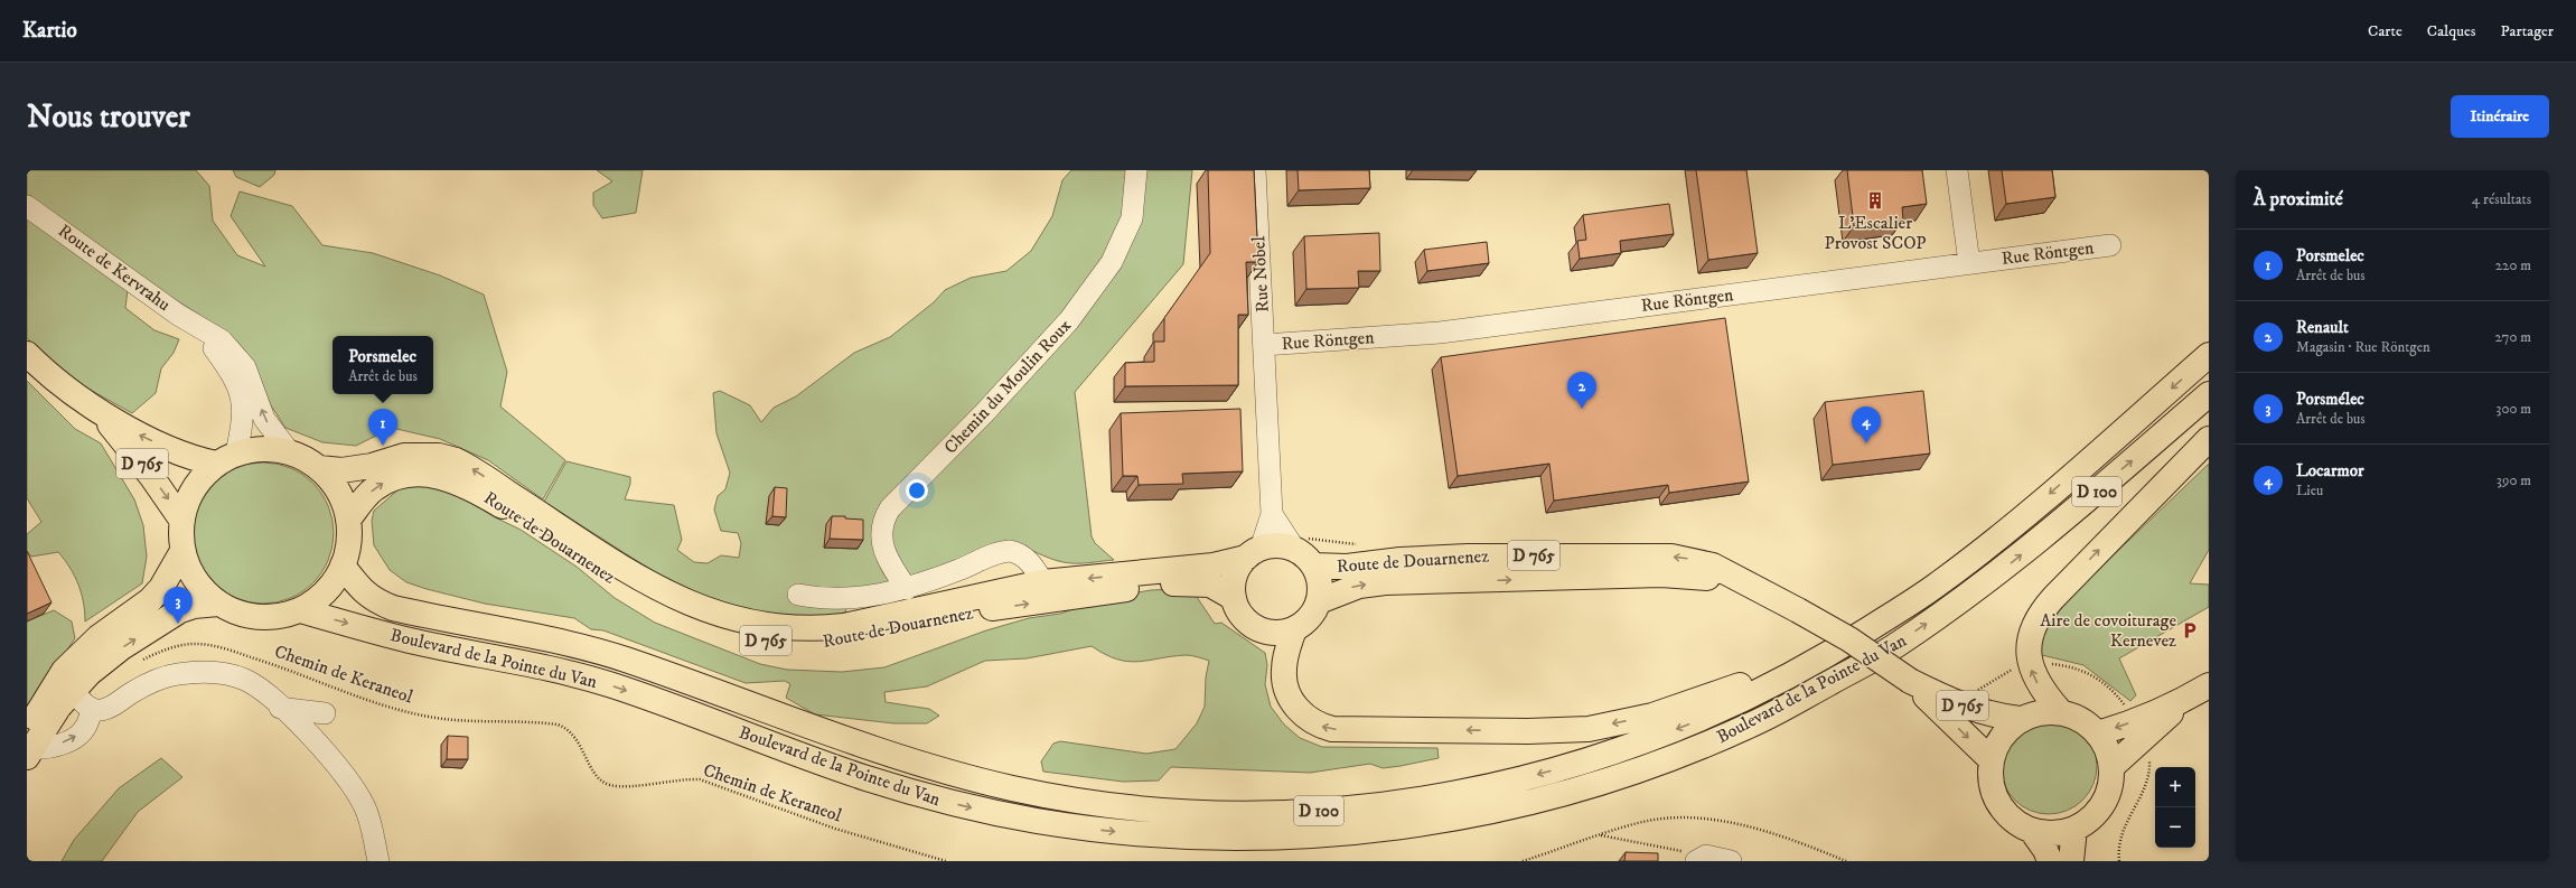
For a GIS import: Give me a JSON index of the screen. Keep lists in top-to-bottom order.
{
  "streets": {
    "main road": [
      "D 765",
      "D 100",
      "Route de Douarnenez",
      "Boulevard de la Pointe du Van"
    ],
    "street": [
      "Rue Röntgen",
      "Route de Kervrahu",
      "Rue Nobel",
      "Chemin du Moulin Roux"
    ],
    "path": ["Chemin de Keraneol"]
  },
  "crossings": [
    ["Rue Röntgen", "Rue Nobel"],
    ["Rue Nobel", "Route de Douarnenez"]
  ],
  "places": {
    "building": ["L'Escalier Provost SCOP"],
    "parking": ["Aire de covoiturage Kernevez"]
  },
  "page": {
    "header": "Kartio",
    "nav": ["Carte", "Calques", "Partager"],
    "buttons": "Itinéraire",
    "title": "Nous trouver",
    "heading": ["À proximité", "4 résultats"],
    "list": [
      {
        "mark": "1",
        "name": "Porsmelec",
        "note": "Arrêt de bus",
        "value": "220 m"
      },
      {
        "mark": "2",
        "name": "Renault",
        "note": "Magasin · Rue Röntgen",
        "value": "270 m"
      },
      {
        "mark": "3",
        "name": "Porsmélec",
        "note": "Arrêt de bus",
        "value": "300 m"
      },
      {
        "mark": "4",
        "name": "Locarmor",
        "note": "Lieu",
        "value": "390 m"
      }
    ],
    "popup": ["Porsmelec", "Arrêt de bus"],
    "pins": [
      "2",
      "4",
      "1",
      "3"
    ],
    "map_buttons": ["+", "−"]
  }
}
